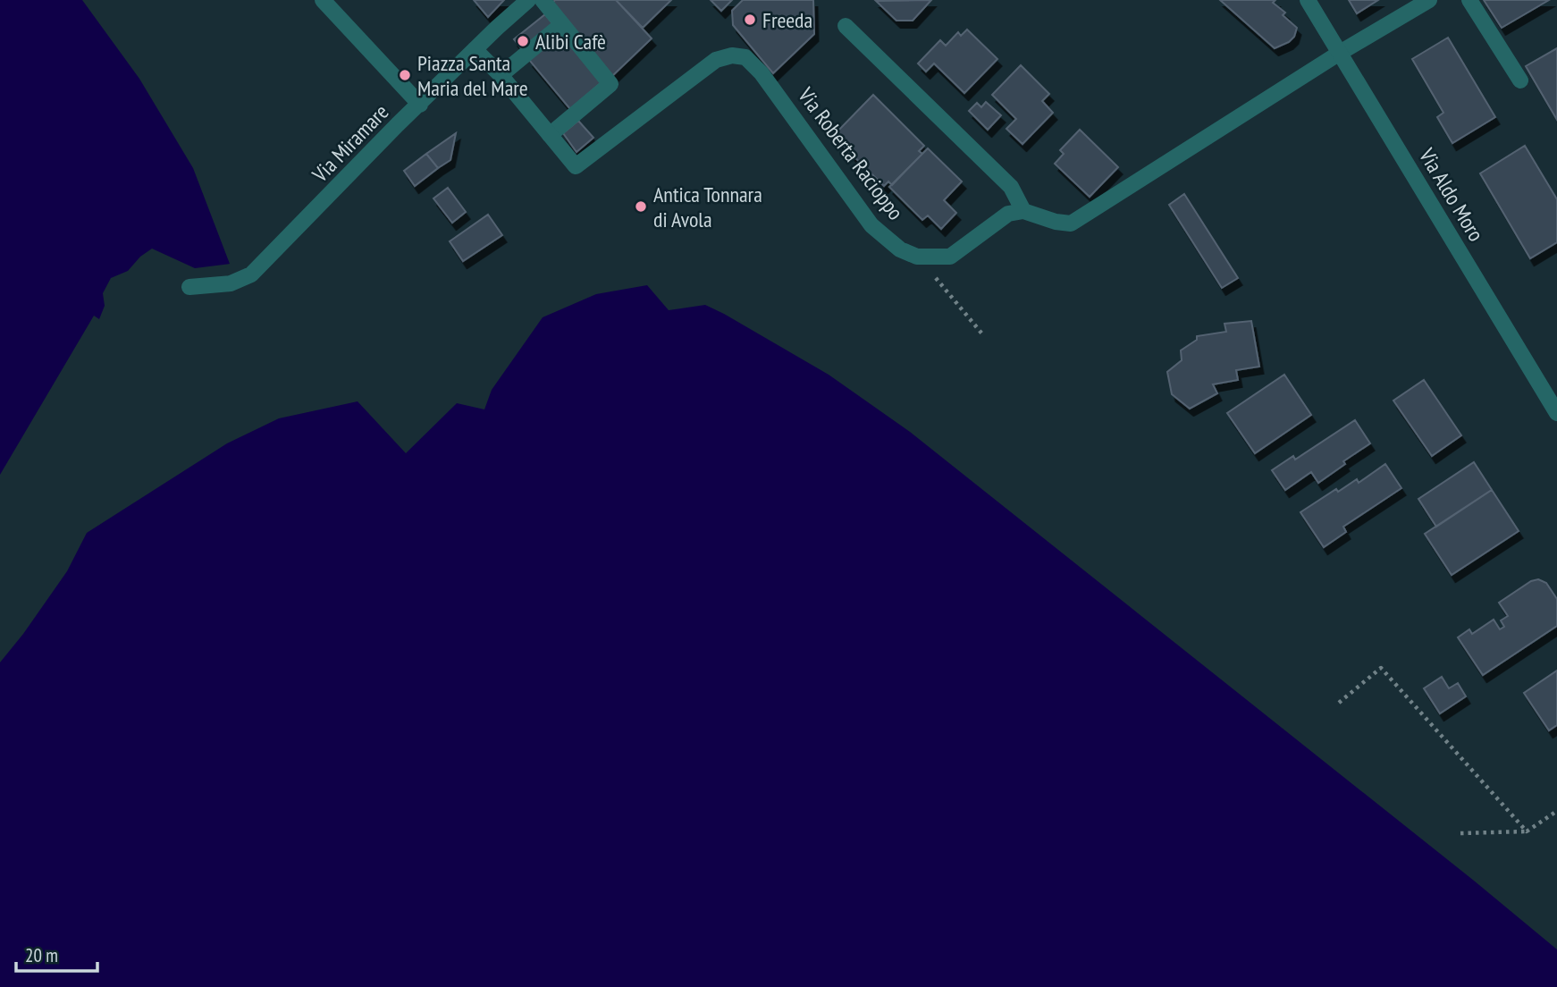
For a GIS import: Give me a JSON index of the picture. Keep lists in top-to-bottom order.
{
  "streets": {
    "street": ["Via Miramare", "Via Roberta Racioppo", "Via Aldo Moro"]
  },
  "crossings": [
    ["Via Miramare", "Via Roberta Racioppo"]
  ],
  "places": [
    "Freeda",
    "Alibi Cafè",
    "Piazza Santa Maria del Mare",
    "Antica Tonnara di Avola"
  ],
  "scale_bar": "20 m"
}
